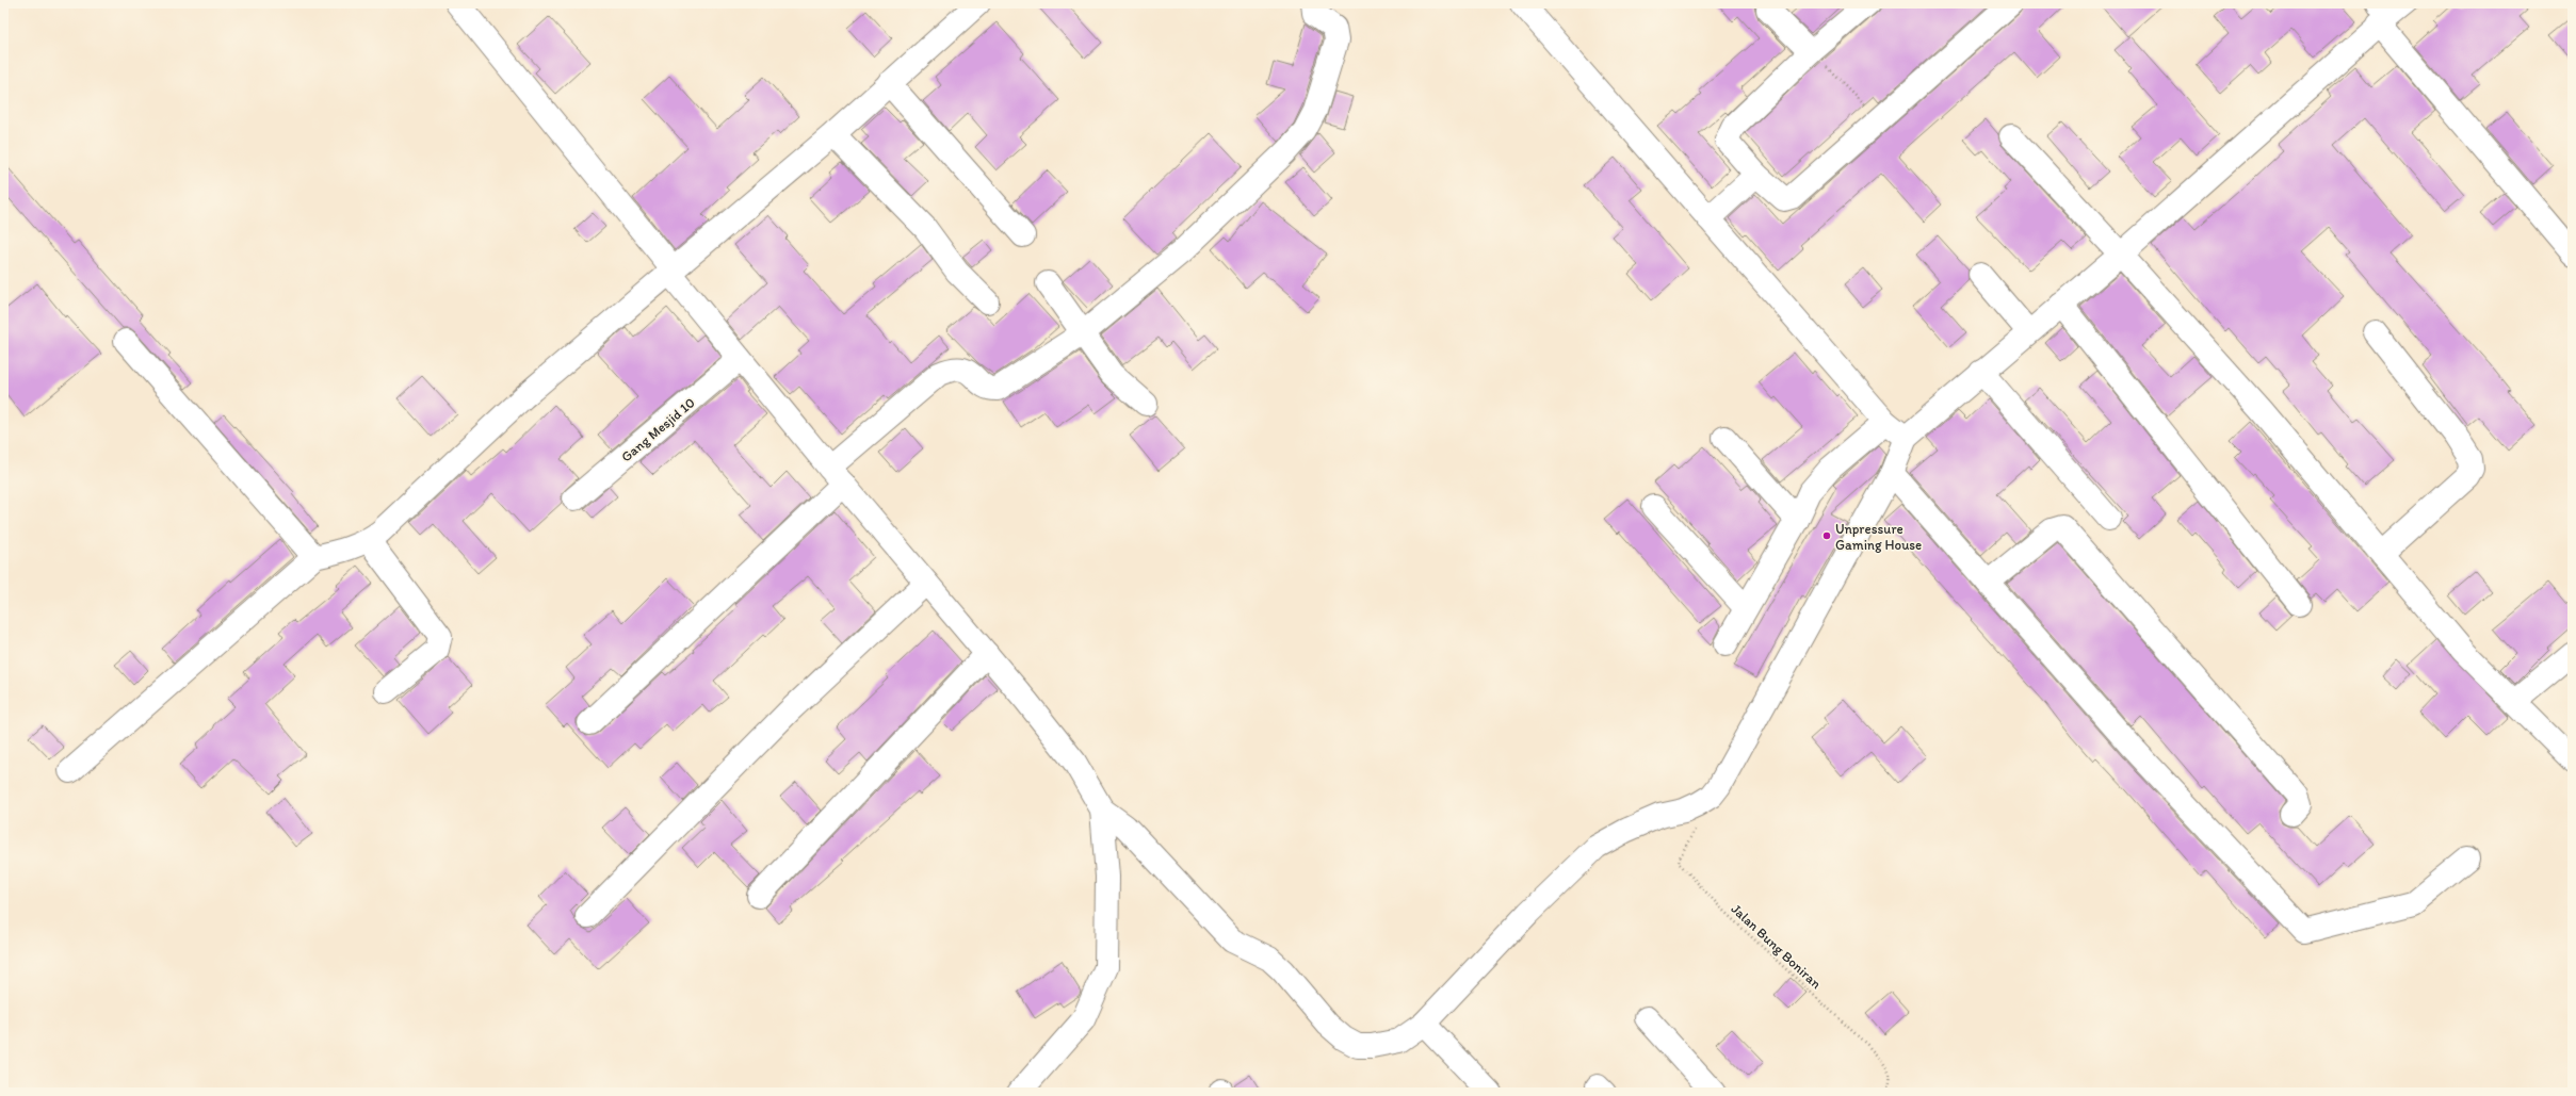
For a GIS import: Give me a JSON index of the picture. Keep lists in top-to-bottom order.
{
  "streets": {
    "street": ["Gang Mesjid 10"],
    "path": ["Jalan Bung Boniran"]
  },
  "places": ["Unpressure Gaming House"]
}
